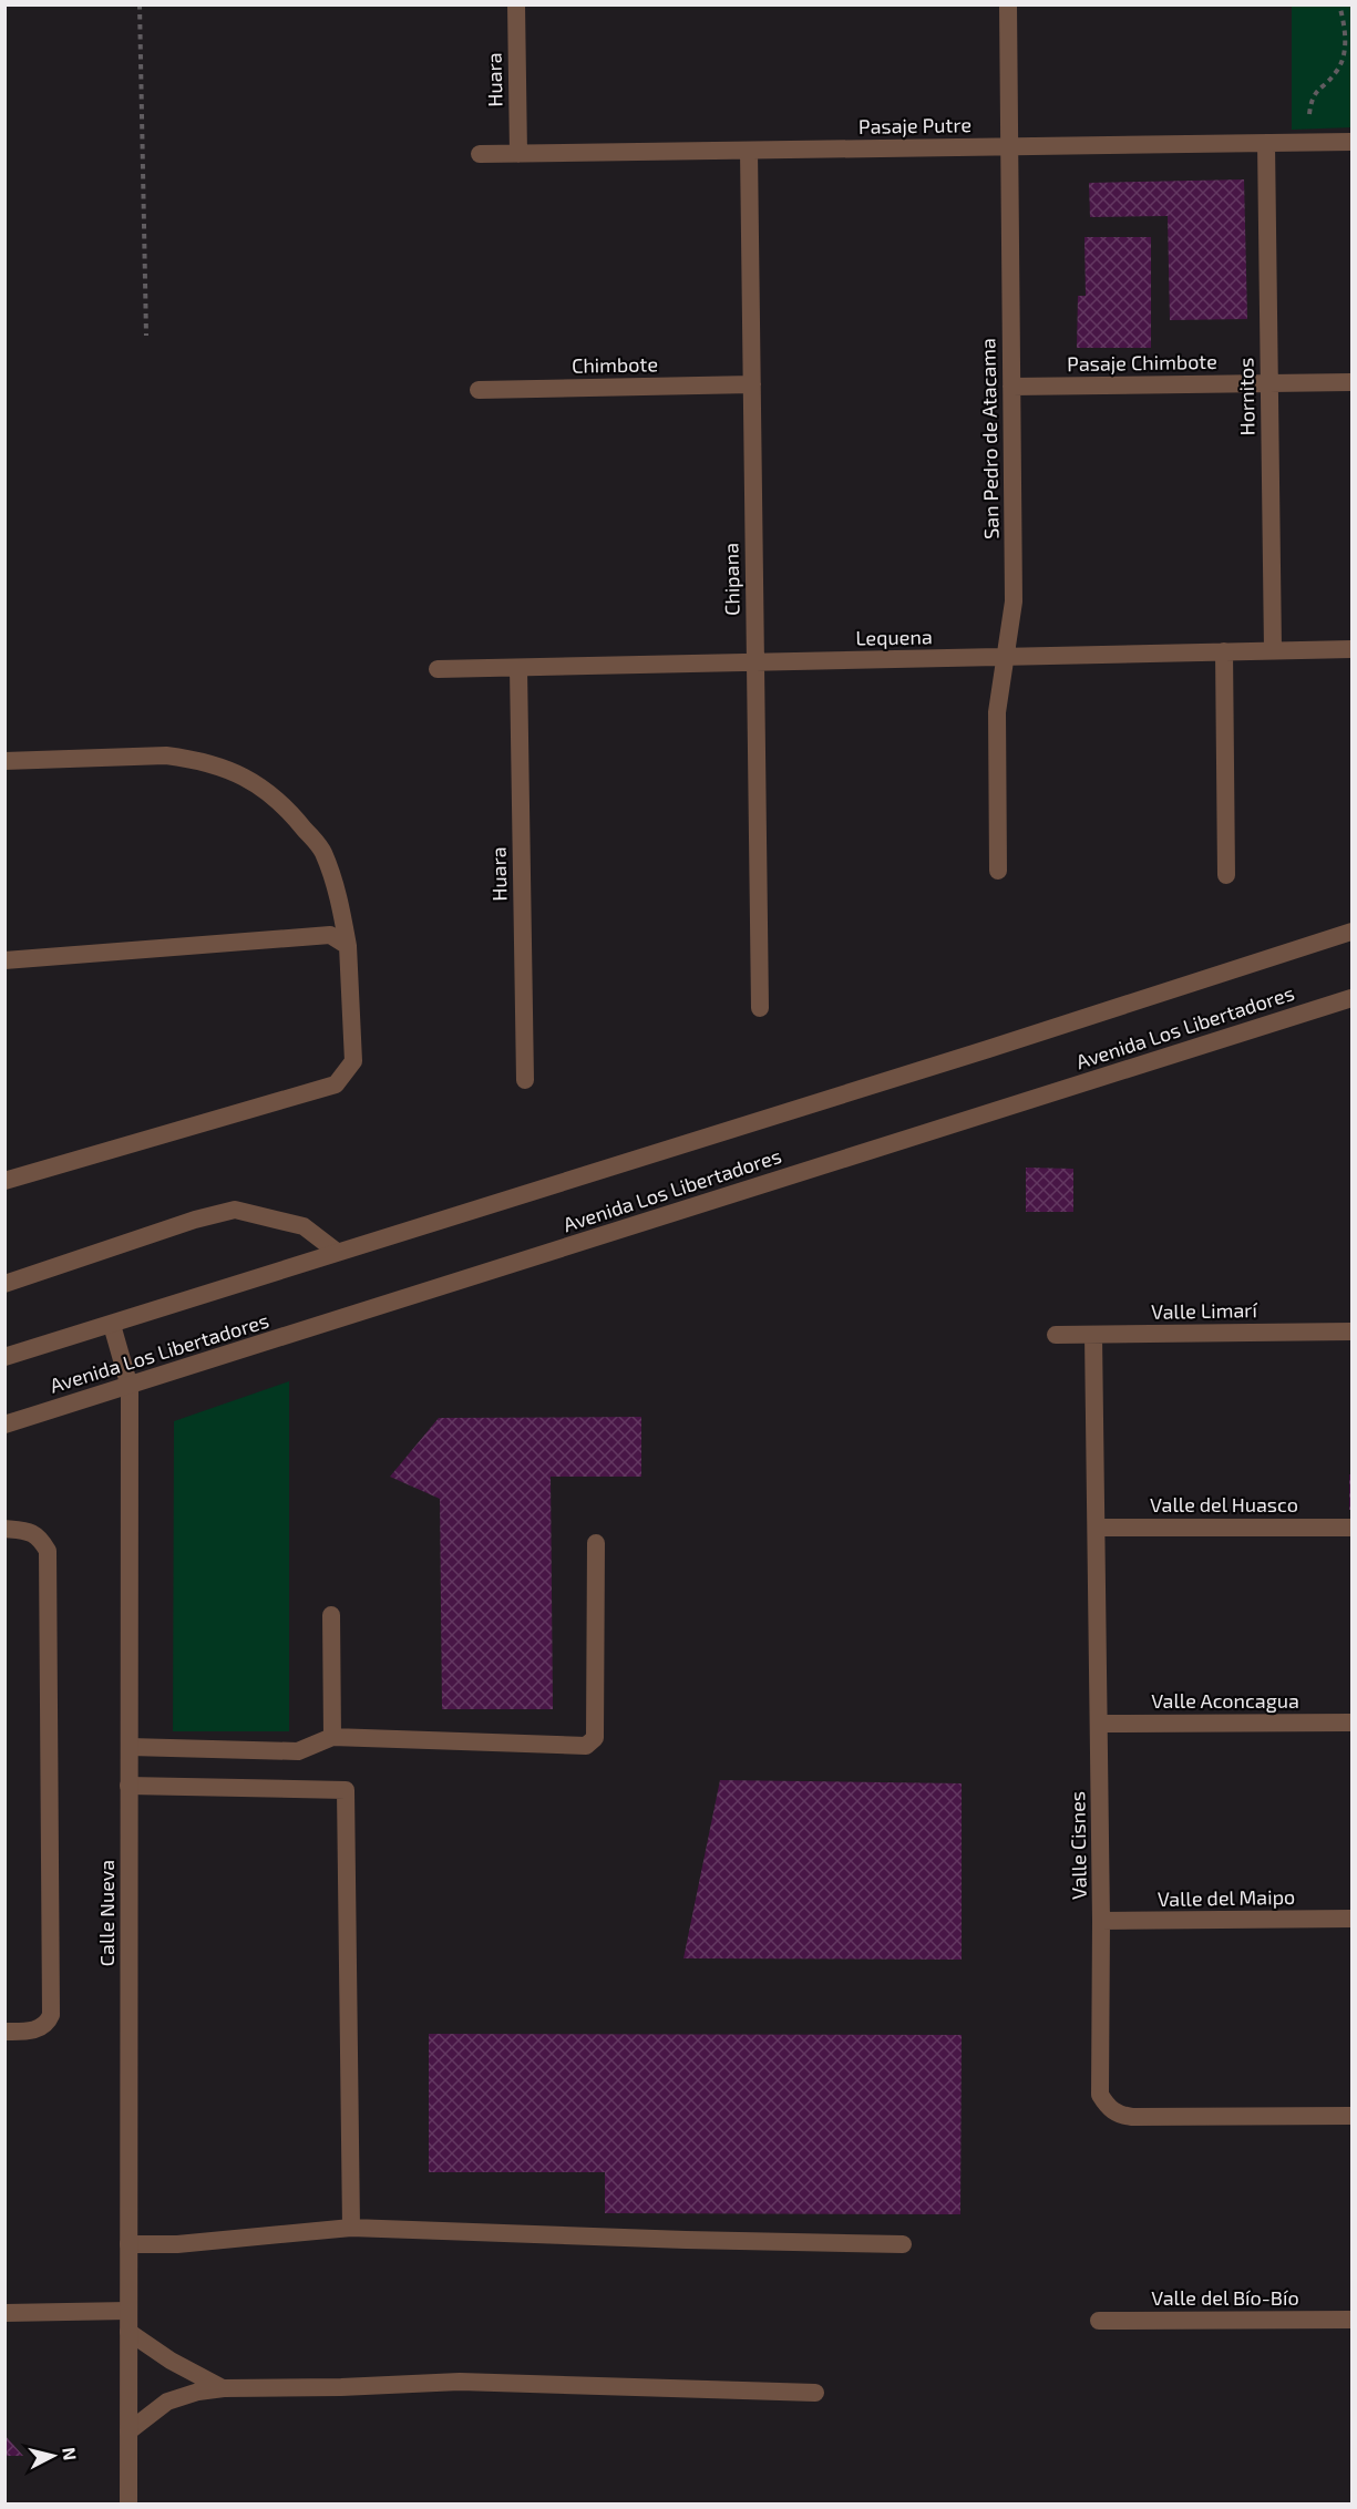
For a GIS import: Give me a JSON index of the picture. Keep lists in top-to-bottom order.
{
  "streets": {
    "street": [
      "Huara",
      "Pasaje Putre",
      "Pasaje Chimbote",
      "Chimbote",
      "Hornitos",
      "San Pedro de Atacama",
      "Chipana",
      "Lequena",
      "Avenida Los Libertadores",
      "Valle Limarí",
      "Valle del Huasco",
      "Valle Aconcagua",
      "Valle Cisnes",
      "Valle del Maipo",
      "Calle Nueva",
      "Valle del Bío-Bío"
    ]
  },
  "crossings": [
    ["Huara", "Pasaje Putre"],
    ["Huara", "Lequena"],
    ["Pasaje Putre", "Hornitos"],
    ["Pasaje Putre", "San Pedro de Atacama"],
    ["Pasaje Putre", "Chipana"],
    ["Pasaje Chimbote", "Hornitos"],
    ["Pasaje Chimbote", "San Pedro de Atacama"],
    ["Chimbote", "Chipana"],
    ["Hornitos", "Lequena"],
    ["San Pedro de Atacama", "Lequena"],
    ["Chipana", "Lequena"],
    ["Avenida Los Libertadores", "Calle Nueva"],
    ["Valle Limarí", "Valle Cisnes"],
    ["Valle del Huasco", "Valle Cisnes"],
    ["Valle Aconcagua", "Valle Cisnes"],
    ["Valle Cisnes", "Valle del Maipo"]
  ],
  "north": "right"
}
